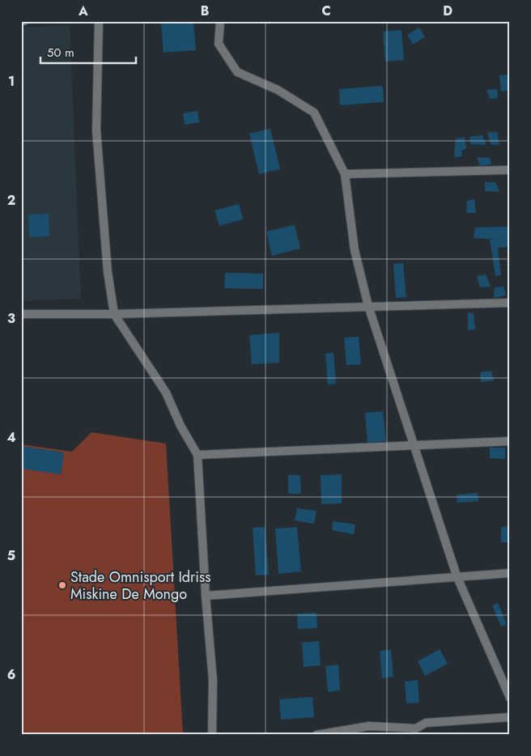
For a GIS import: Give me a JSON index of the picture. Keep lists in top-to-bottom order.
{
  "places": ["Stade Omnisport Idriss Miskine De Mongo"],
  "scale_bar": "50 m",
  "grid": {
    "columns": [
      "A",
      "B",
      "C",
      "D"
    ],
    "rows": [
      "1",
      "2",
      "3",
      "4",
      "5",
      "6"
    ]
  }
}
